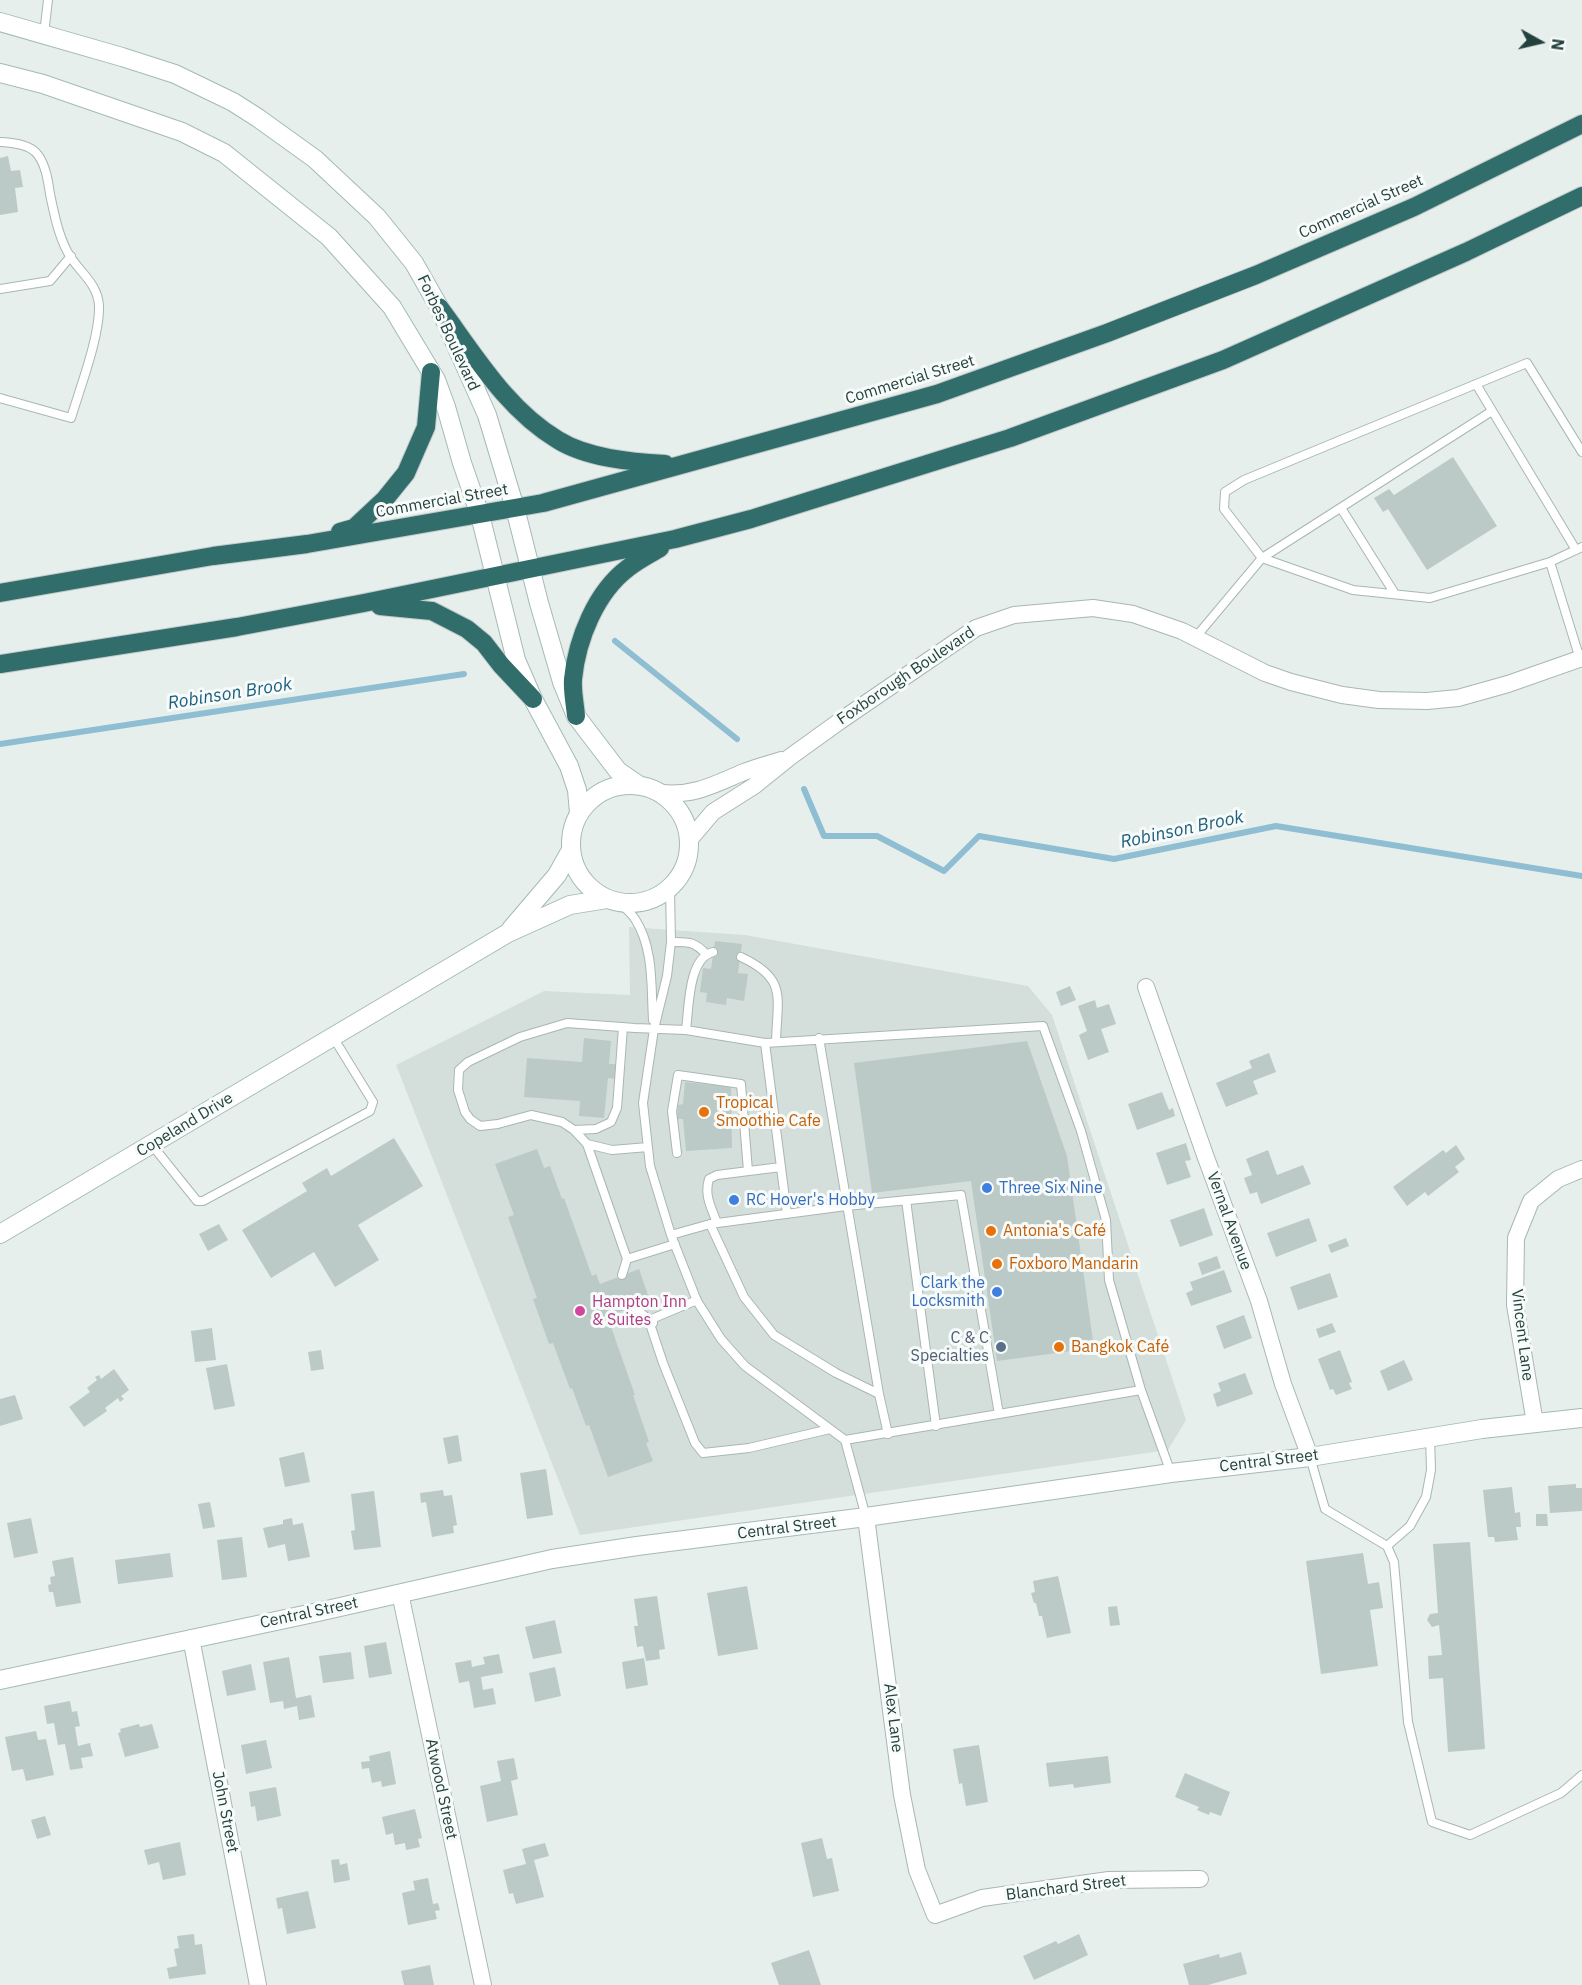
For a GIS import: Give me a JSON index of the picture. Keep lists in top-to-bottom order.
{
  "streets": {
    "highway": ["Commercial Street"],
    "street": [
      "Forbes Boulevard",
      "Foxborough Boulevard",
      "Copeland Drive",
      "Vernal Avenue",
      "Vincent Lane",
      "Central Street",
      "Alex Lane",
      "Atwood Street",
      "John Street",
      "Blanchard Street"
    ]
  },
  "crossings": [
    ["Commercial Street", "Forbes Boulevard"],
    ["Forbes Boulevard", "Foxborough Boulevard"],
    ["Vernal Avenue", "Central Street"],
    ["Vincent Lane", "Central Street"],
    ["Central Street", "Alex Lane"],
    ["Central Street", "Atwood Street"],
    ["Central Street", "John Street"],
    ["Alex Lane", "Blanchard Street"]
  ],
  "water": ["Robinson Brook"],
  "places": [
    "Tropical Smoothie Cafe",
    "Three Six Nine",
    "RC Hover's Hobby",
    "Antonia's Café",
    "Foxboro Mandarin",
    "Clark the Locksmith",
    "Hampton Inn & Suites",
    "C & C Specialties",
    "Bangkok Café"
  ],
  "north": "right"
}
